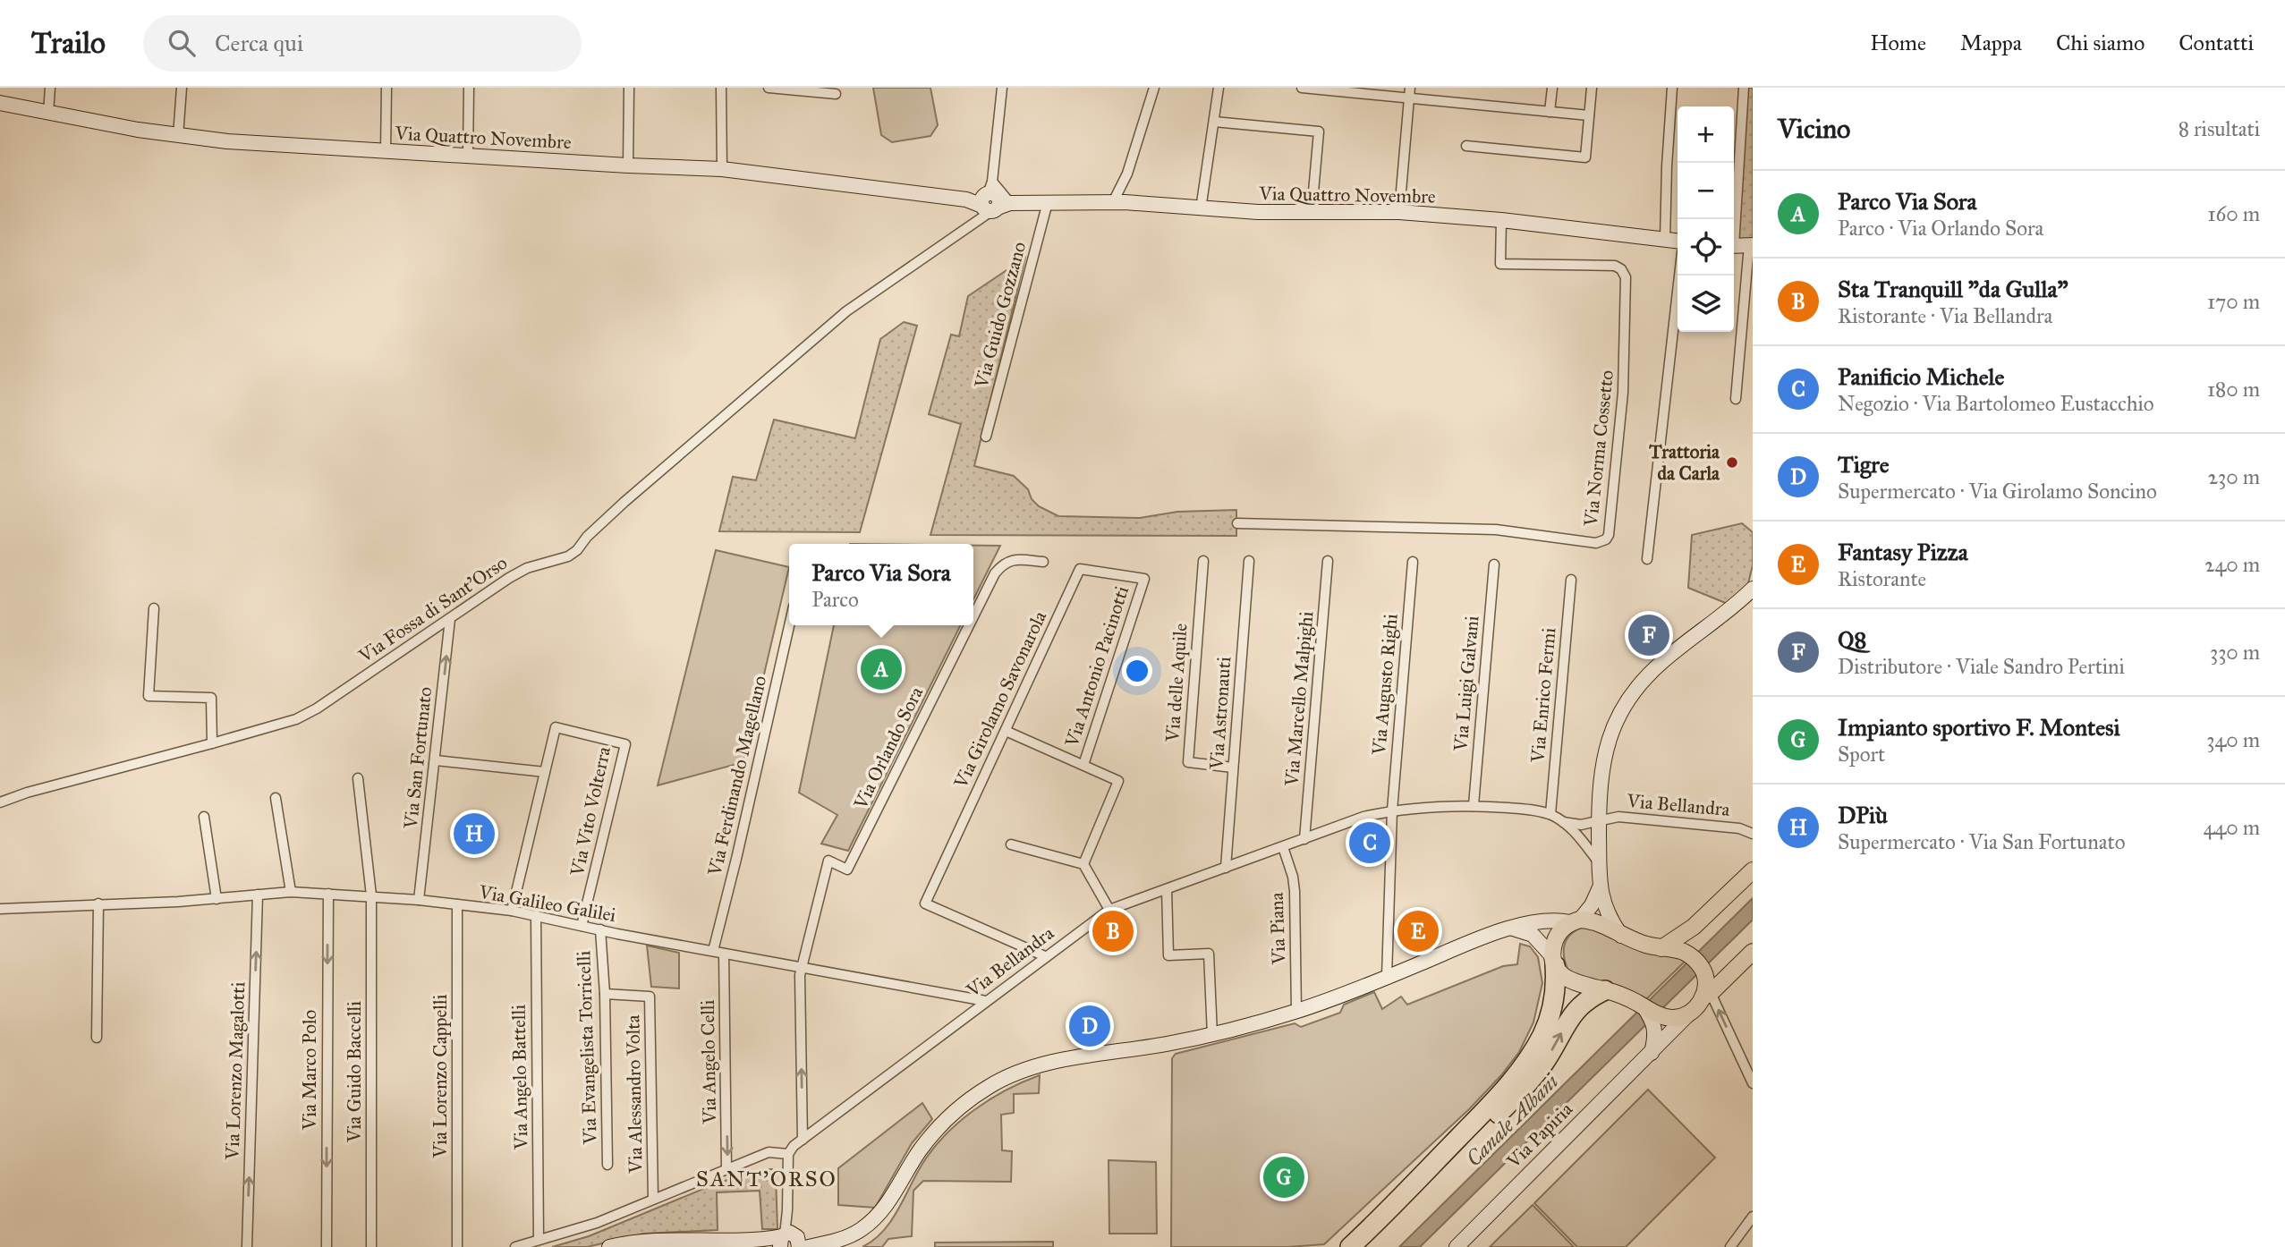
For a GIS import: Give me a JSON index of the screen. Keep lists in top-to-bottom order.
{
  "streets": {
    "main road": ["Via Quattro Novembre", "Via Papiria"],
    "street": [
      "Via Guido Gozzano",
      "Via Norma Cossetto",
      "Via Fossa di Sant'Orso",
      "Via Antonio Pacinotti",
      "Via delle Aquile",
      "Via Luigi Galvani",
      "Via Augusto Righi",
      "Via Enrico Fermi",
      "Via Marcello Malpighi",
      "Via Girolamo Savonarola",
      "Via Astronauti",
      "Via Orlando Sora",
      "Via San Fortunato",
      "Via Ferdinando Magellano",
      "Via Bellandra",
      "Via Vito Volterra",
      "Via Galileo Galilei",
      "Via Piana",
      "Via Evangelista Torricelli",
      "Via Angelo Celli",
      "Via Marco Polo",
      "Via Lorenzo Magalotti",
      "Via Guido Baccelli",
      "Via Lorenzo Cappelli",
      "Via Angelo Battelli",
      "Via Alessandro Volta"
    ]
  },
  "crossings": [
    ["Via Quattro Novembre", "Via Guido Gozzano"],
    ["Via Quattro Novembre", "Via Norma Cossetto"],
    ["Via Quattro Novembre", "Via Fossa di Sant'Orso"],
    ["Via Fossa di Sant'Orso", "Via San Fortunato"],
    ["Via Antonio Pacinotti", "Via Girolamo Savonarola"],
    ["Via delle Aquile", "Via Astronauti"],
    ["Via Luigi Galvani", "Via Bellandra"],
    ["Via Augusto Righi", "Via Bellandra"],
    ["Via Enrico Fermi", "Via Bellandra"],
    ["Via Marcello Malpighi", "Via Bellandra"],
    ["Via Girolamo Savonarola", "Via Bellandra"],
    ["Via Astronauti", "Via Bellandra"],
    ["Via Orlando Sora", "Via Galileo Galilei"],
    ["Via San Fortunato", "Via Galileo Galilei"],
    ["Via Ferdinando Magellano", "Via Galileo Galilei"],
    ["Via Bellandra", "Via Galileo Galilei"],
    ["Via Bellandra", "Via Piana"],
    ["Via Vito Volterra", "Via Galileo Galilei"],
    ["Via Galileo Galilei", "Via Evangelista Torricelli"],
    ["Via Galileo Galilei", "Via Angelo Celli"],
    ["Via Galileo Galilei", "Via Marco Polo"],
    ["Via Galileo Galilei", "Via Lorenzo Magalotti"],
    ["Via Galileo Galilei", "Via Guido Baccelli"],
    ["Via Galileo Galilei", "Via Lorenzo Cappelli"],
    ["Via Galileo Galilei", "Via Angelo Battelli"],
    ["Via Evangelista Torricelli", "Via Alessandro Volta"]
  ],
  "one_way": ["Via San Fortunato", "Via Marco Polo", "Via Lorenzo Magalotti"],
  "districts": ["SANT'ORSO"],
  "water": ["Canale Albani"],
  "places": ["Trattoria da Carla"],
  "page": {
    "header": "Trailo",
    "search": "Cerca qui",
    "nav": [
      "Home",
      "Mappa",
      "Chi siamo",
      "Contatti"
    ],
    "heading": ["Vicino", "8 risultati"],
    "map_buttons": ["+", "−"],
    "list": [
      {
        "mark": "A",
        "name": "Parco Via Sora",
        "note": "Parco · Via Orlando Sora",
        "value": "160 m"
      },
      {
        "mark": "B",
        "name": "Sta Tranquill \"da Gulla\"",
        "note": "Ristorante · Via Bellandra",
        "value": "170 m"
      },
      {
        "mark": "C",
        "name": "Panificio Michele",
        "note": "Negozio · Via Bartolomeo Eustacchio",
        "value": "180 m"
      },
      {
        "mark": "D",
        "name": "Tigre",
        "note": "Supermercato · Via Girolamo Soncino",
        "value": "230 m"
      },
      {
        "mark": "E",
        "name": "Fantasy Pizza",
        "note": "Ristorante",
        "value": "240 m"
      },
      {
        "mark": "F",
        "name": "Q8",
        "note": "Distributore · Viale Sandro Pertini",
        "value": "330 m"
      },
      {
        "mark": "G",
        "name": "Impianto sportivo F. Montesi",
        "note": "Sport",
        "value": "340 m"
      },
      {
        "mark": "H",
        "name": "DPiù",
        "note": "Supermercato · Via San Fortunato",
        "value": "440 m"
      }
    ],
    "popup": ["Parco Via Sora", "Parco"],
    "pins": [
      "F",
      "A",
      "H",
      "C",
      "B",
      "E",
      "D",
      "G"
    ]
  }
}
